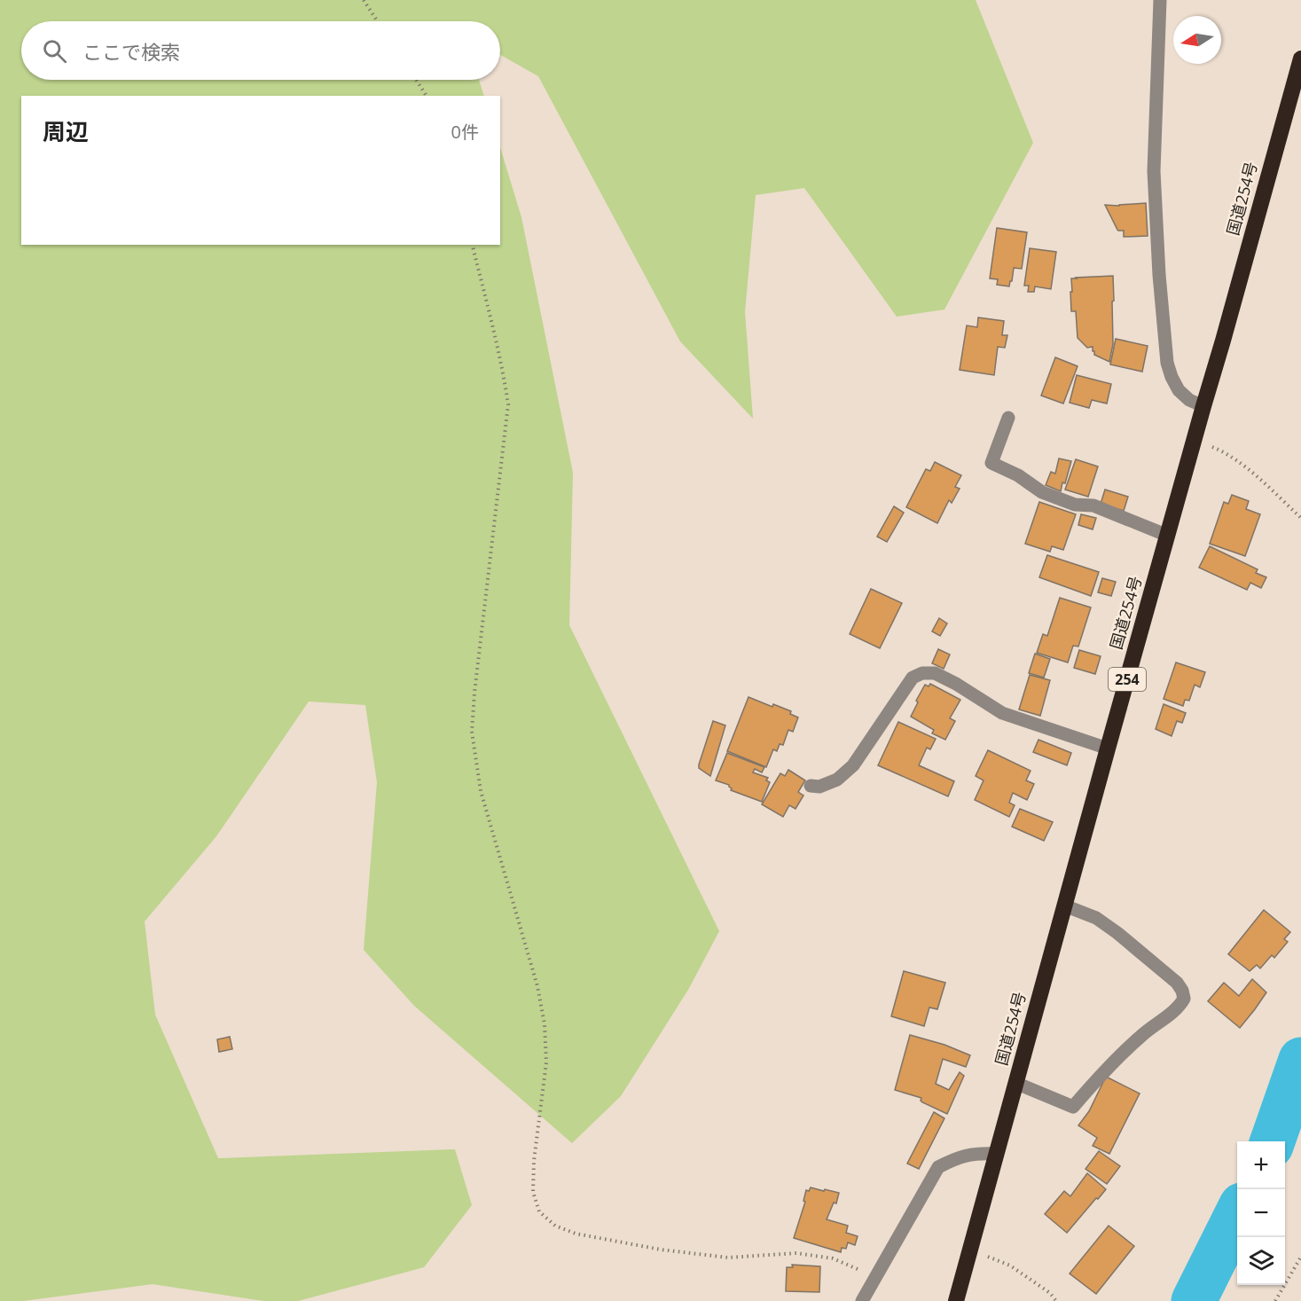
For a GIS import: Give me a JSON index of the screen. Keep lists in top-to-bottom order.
{
  "streets": {
    "highway": ["国道254号", "254"]
  },
  "north": "left",
  "page": {
    "search": "ここで検索",
    "heading": ["周辺", "0件"],
    "map_buttons": ["+", "−"]
  }
}
